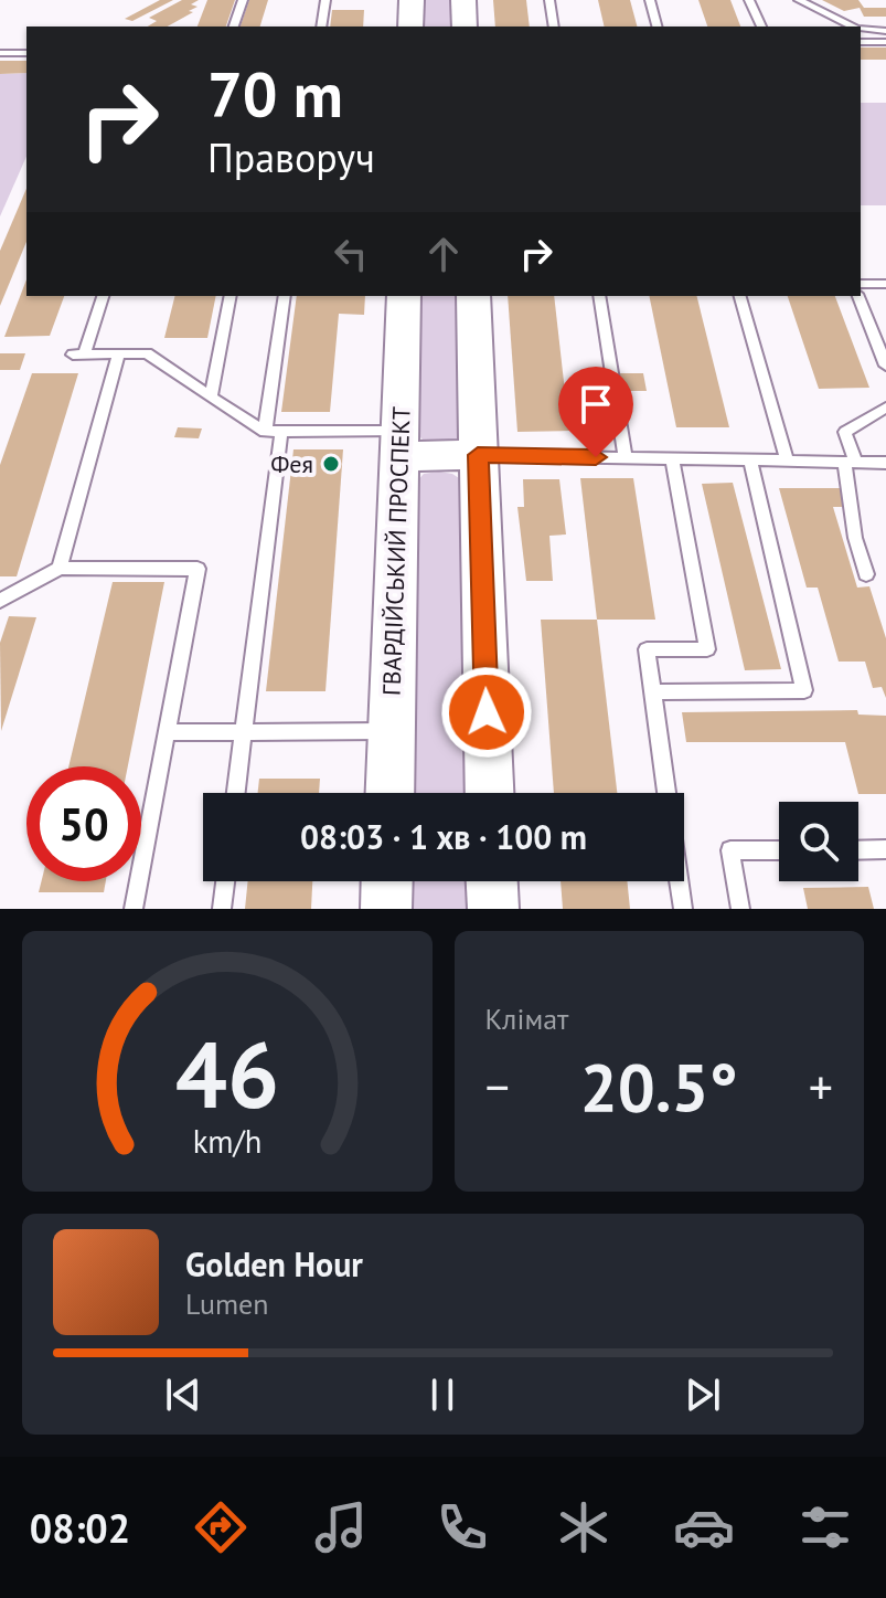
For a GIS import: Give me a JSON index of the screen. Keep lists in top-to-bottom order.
{
  "streets": {
    "main road": ["ГВАРДІЙСЬКИЙ ПРОСПЕКТ"]
  },
  "places": ["Фея"],
  "page": {
    "turn": ["70 m", "Праворуч"],
    "limit": "50",
    "trip": "08:03 · 1 хв · 100 m",
    "tile": "Клімат",
    "heat": ["−", "20.5°", "+"],
    "song": ["Golden Hour", "Lumen"],
    "tabs": "08:02",
    "gauge": ["46", "km/h"]
  }
}
